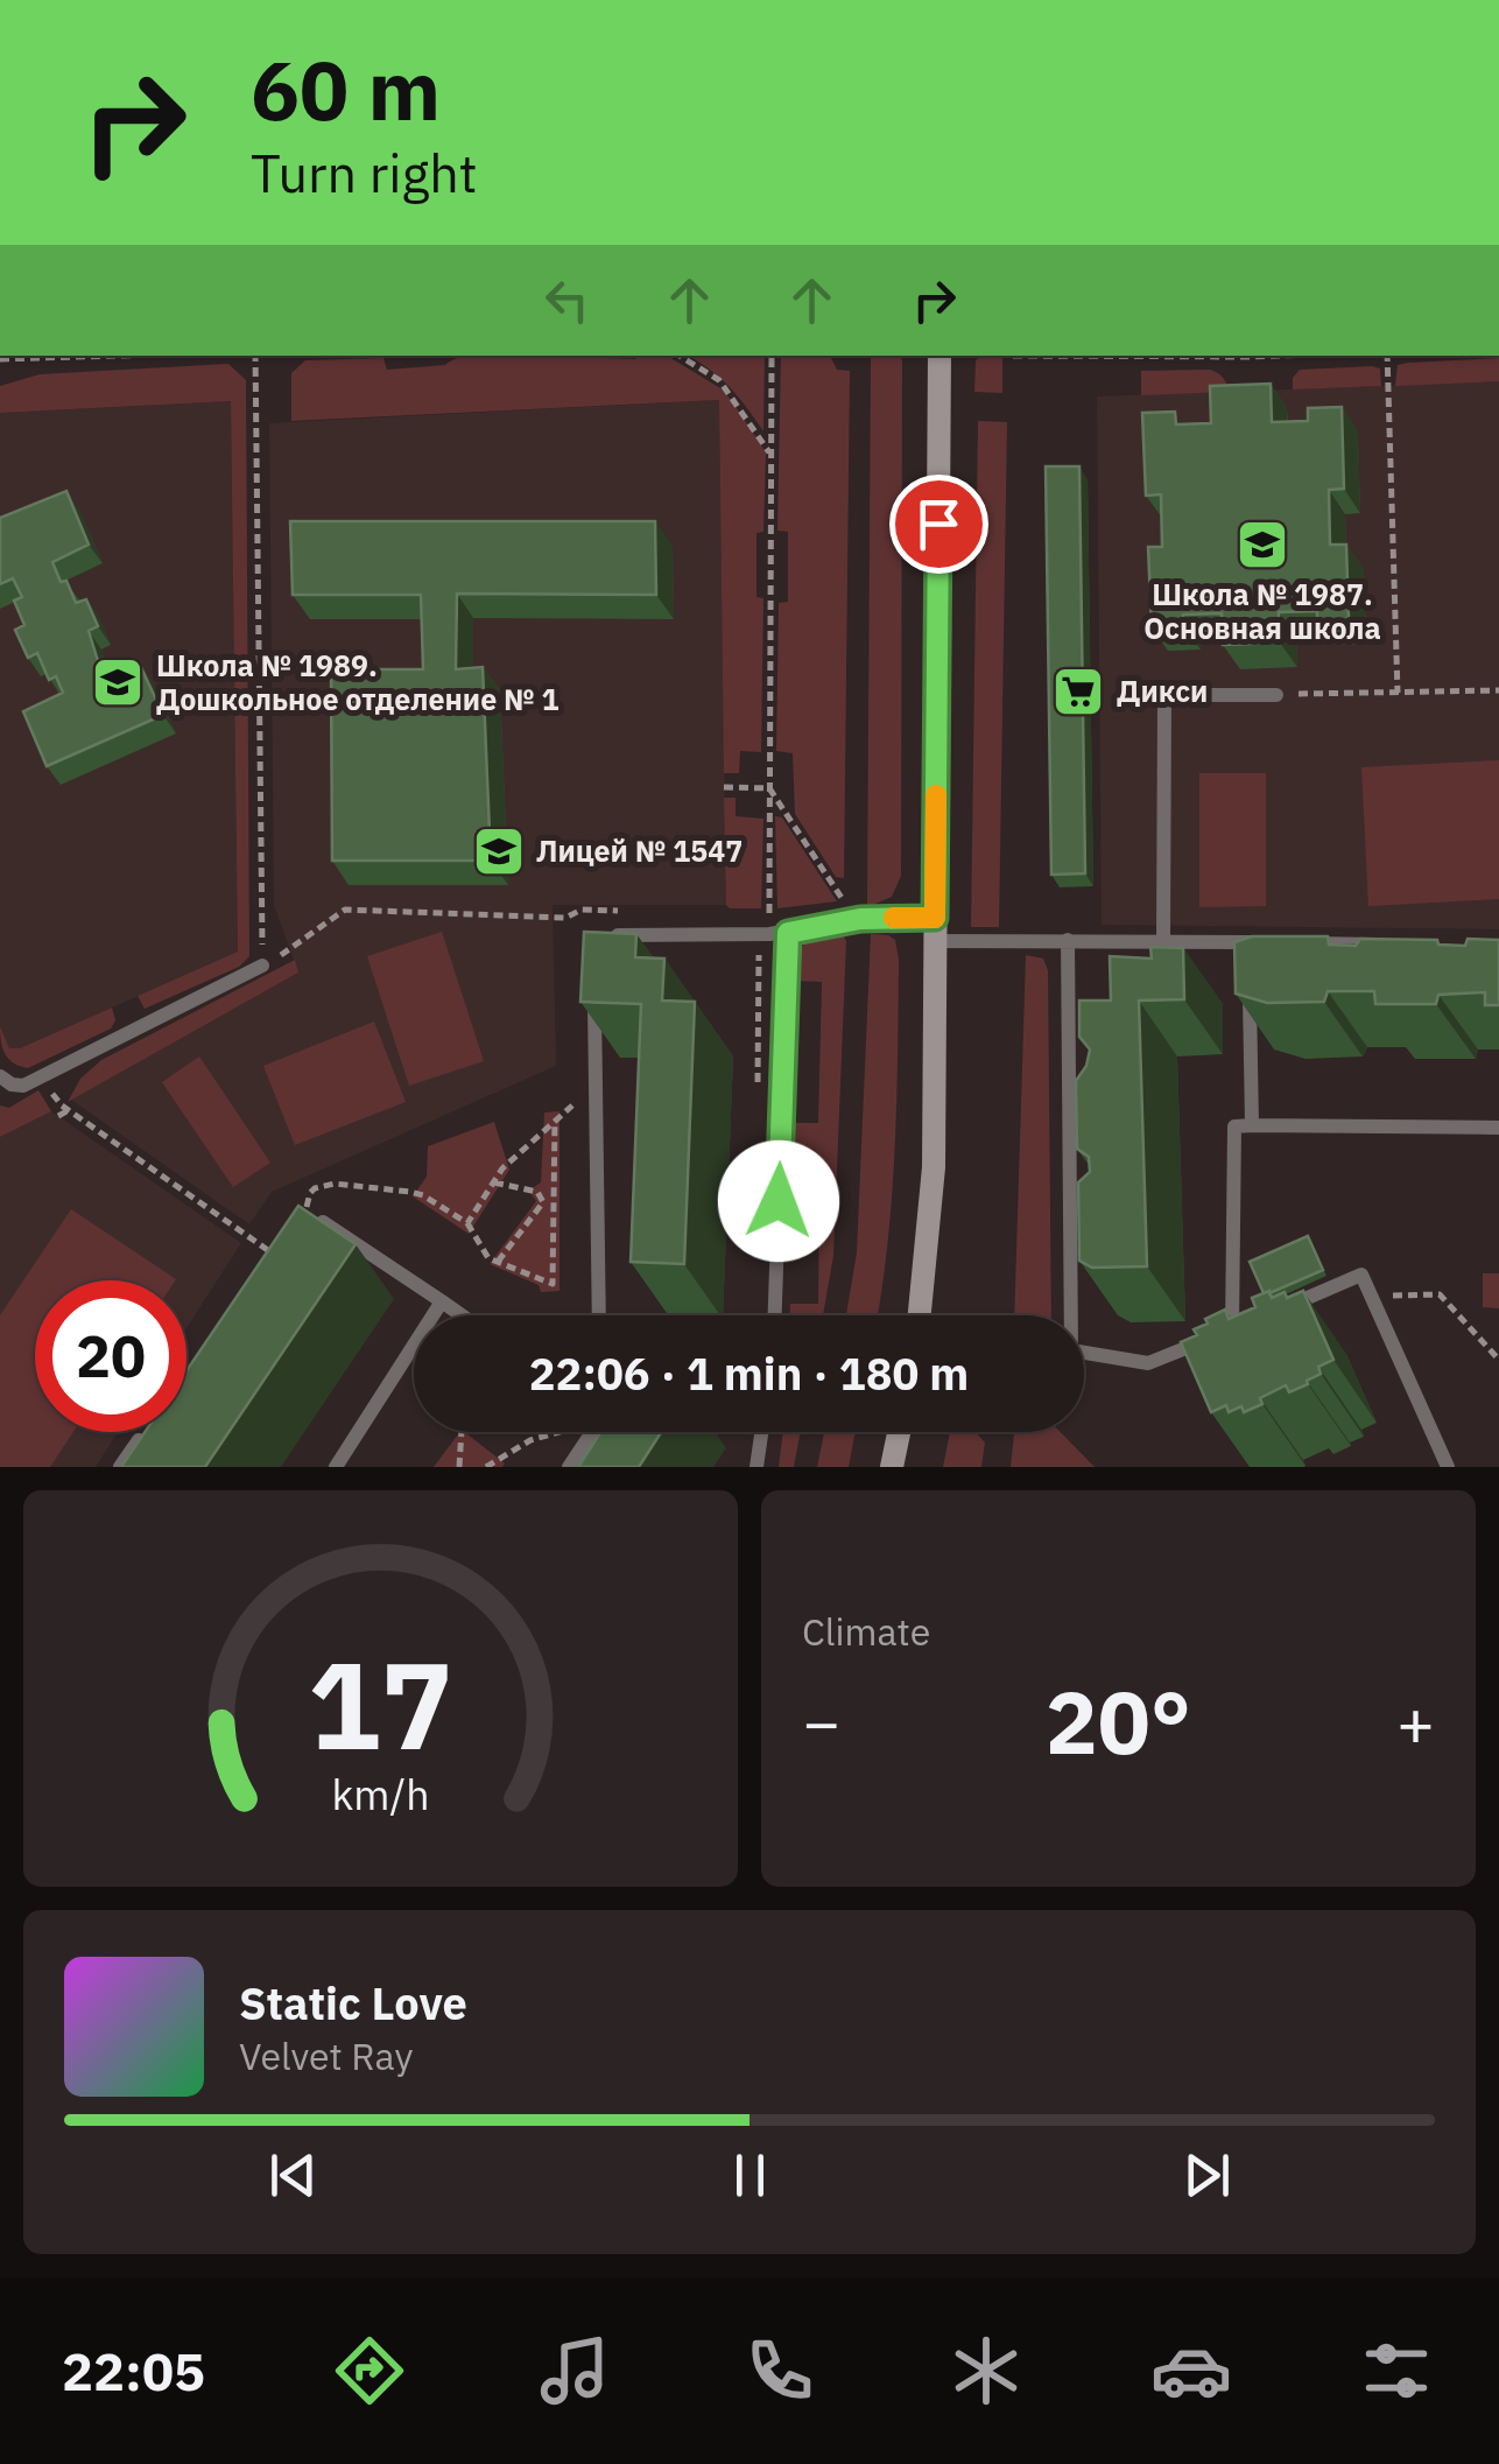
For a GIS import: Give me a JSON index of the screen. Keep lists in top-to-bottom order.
{
  "places": {
    "school or university": ["Школа № 1987. Основная школа", "Школа № 1989. Дошкольное отделение № 1", "Лицей № 1547"],
    "supermarket": ["Дикси"]
  },
  "page": {
    "turn": ["60 m", "Turn right"],
    "limit": "20",
    "trip": "22:06 · 1 min · 180 m",
    "tile": "Climate",
    "heat": ["−", "20°", "+"],
    "song": ["Static Love", "Velvet Ray"],
    "tabs": "22:05",
    "gauge": ["17", "km/h"]
  }
}
